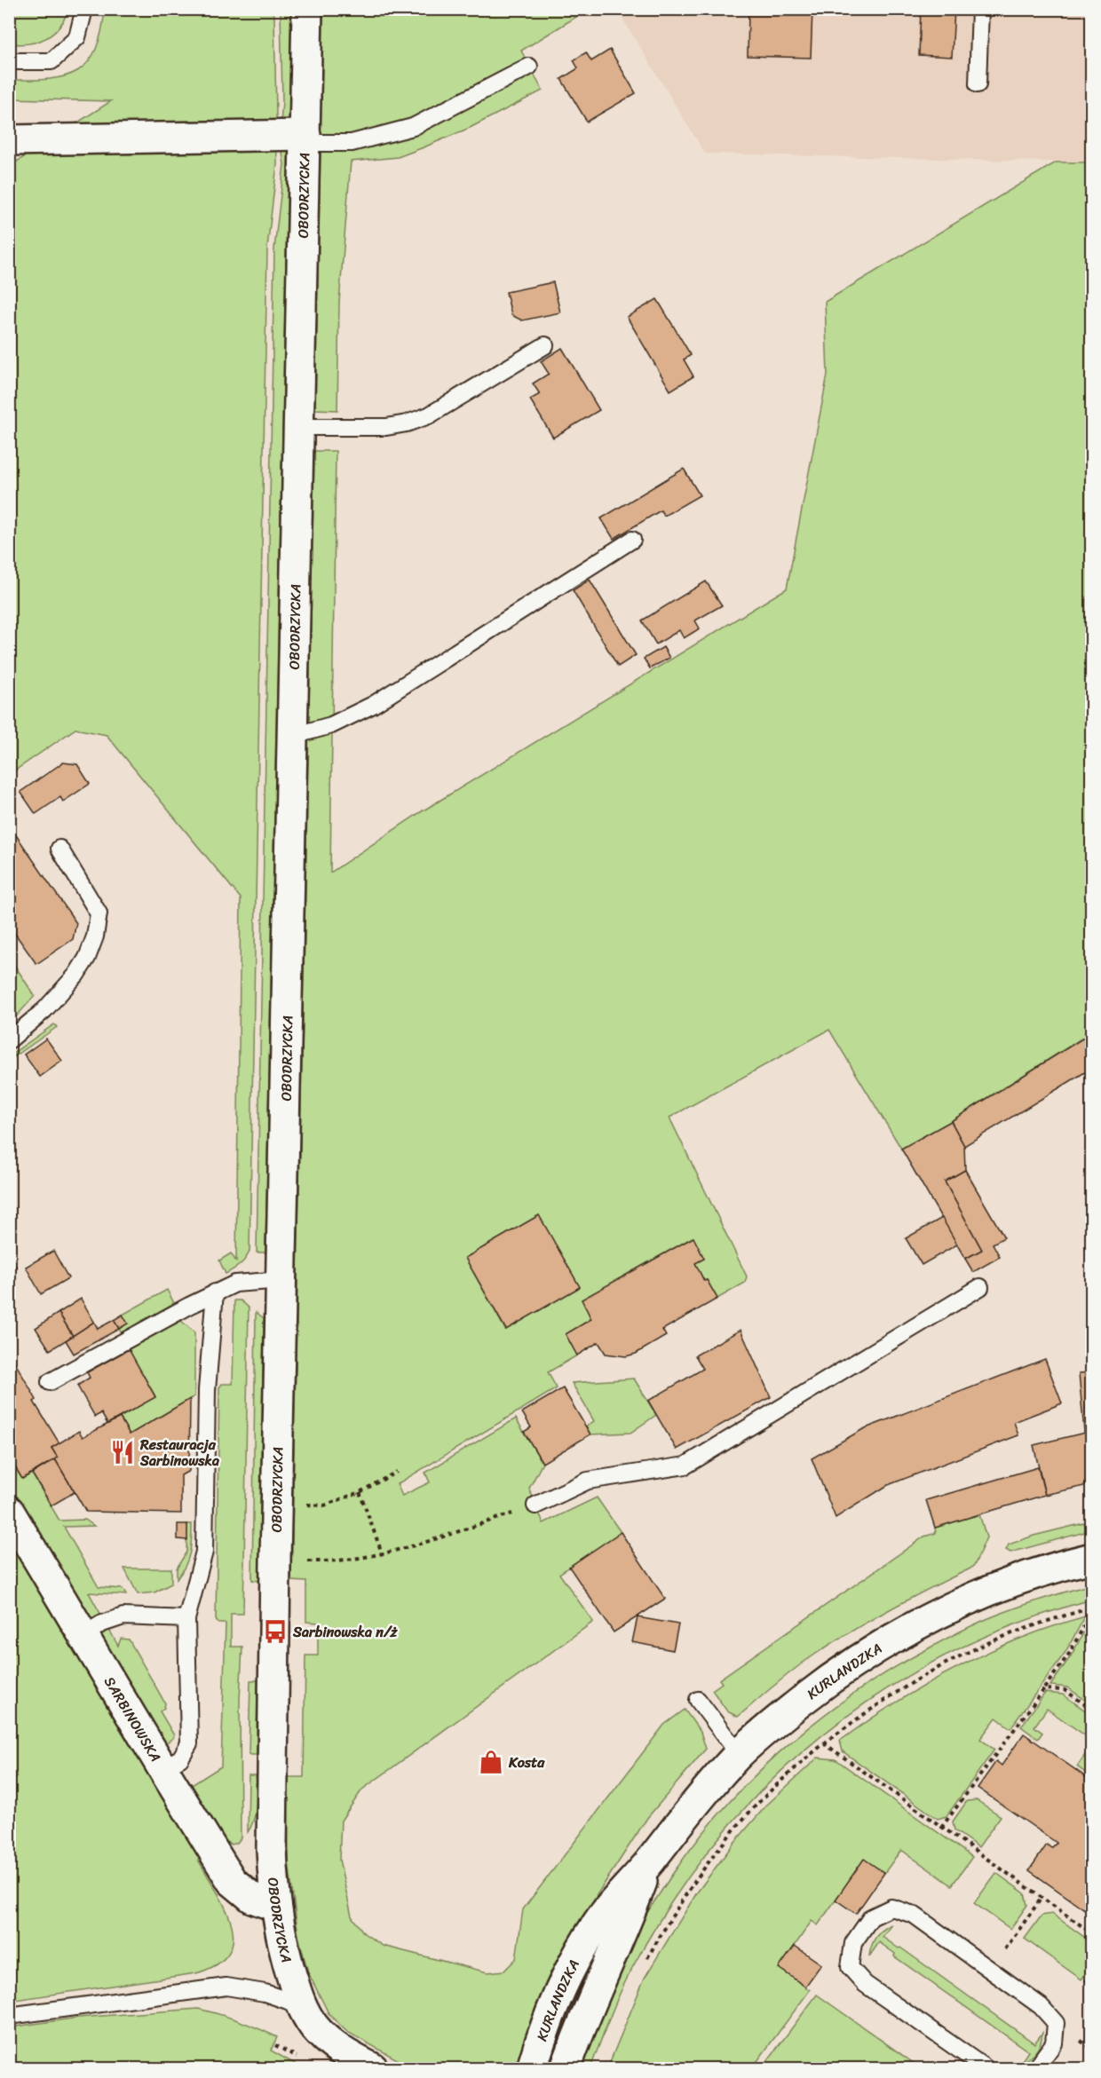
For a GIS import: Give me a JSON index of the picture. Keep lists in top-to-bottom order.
{
  "streets": {
    "street": ["OBODRZYCKA", "KURLANDZKA", "SARBINOWSKA"]
  },
  "crossings": [
    ["OBODRZYCKA", "SARBINOWSKA"]
  ],
  "places": {
    "restaurant": ["Restauracja Sarbinowska"],
    "bus stop": ["Sarbinowska n/ż"],
    "shop": ["Kosta"]
  }
}
